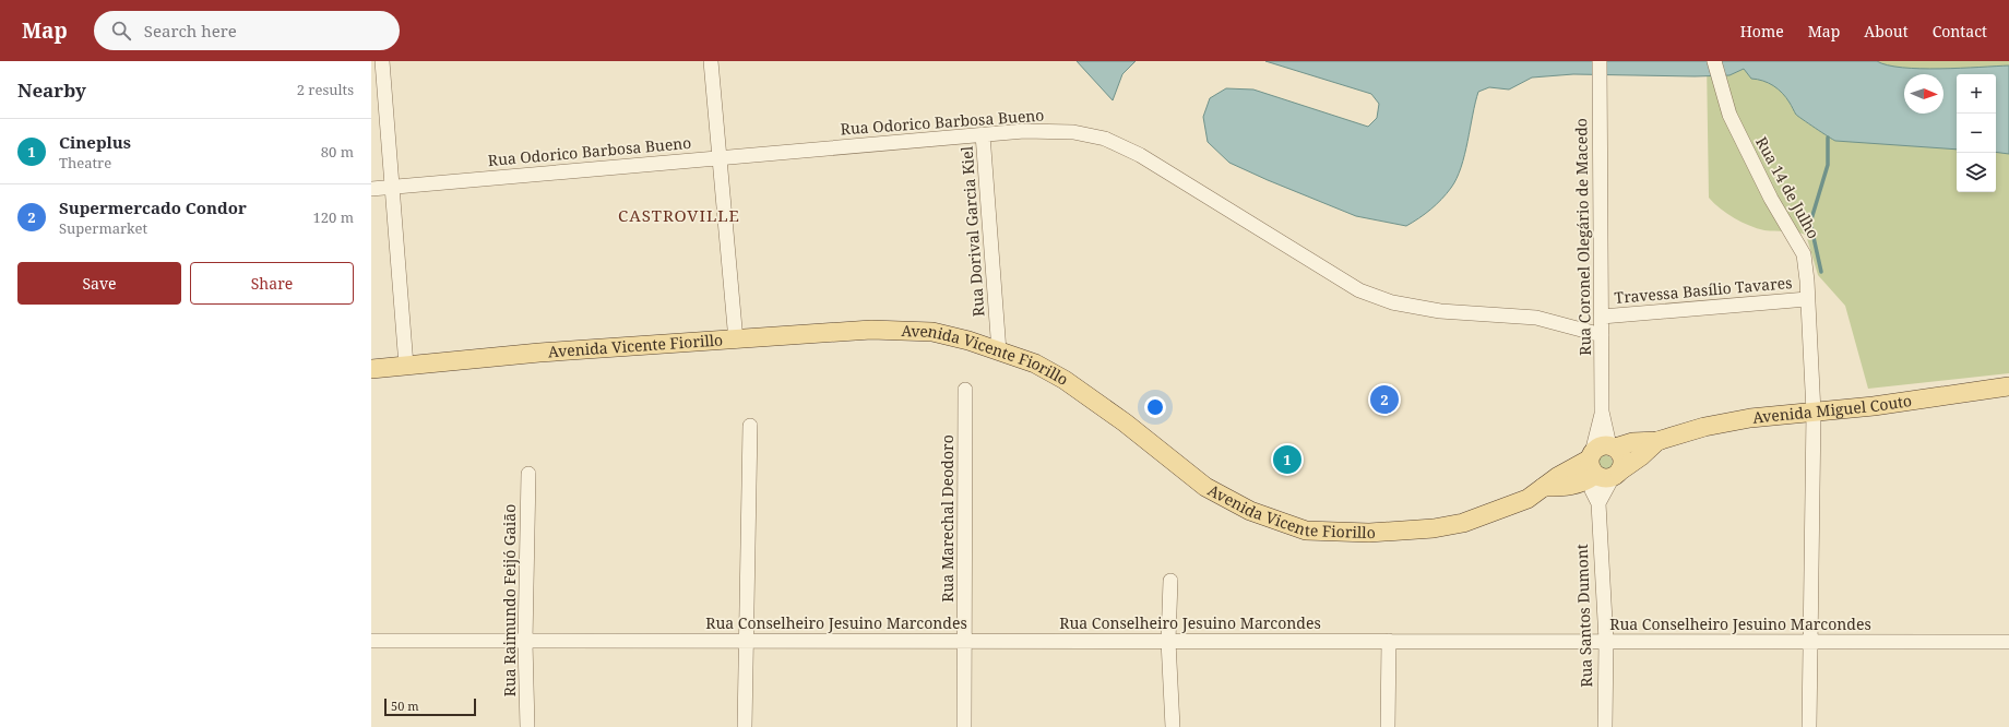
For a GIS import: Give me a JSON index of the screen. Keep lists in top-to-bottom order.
{
  "streets": {
    "main road": ["Avenida Vicente Fiorillo", "Avenida Miguel Couto"],
    "street": [
      "Rua Odorico Barbosa Bueno",
      "Rua 14 de Julho",
      "Rua Dorival Garcia Kiel",
      "Rua Coronel Olegário de Macedo",
      "Travessa Basílio Tavares",
      "Rua Marechal Deodoro",
      "Rua Raimundo Feijó Gaião",
      "Rua Santos Dumont",
      "Rua Conselheiro Jesuino Marcondes"
    ]
  },
  "crossings": [
    ["Rua Odorico Barbosa Bueno", "Rua Dorival Garcia Kiel"],
    ["Rua Odorico Barbosa Bueno", "Rua Coronel Olegário de Macedo"],
    ["Rua 14 de Julho", "Travessa Basílio Tavares"],
    ["Rua 14 de Julho", "Avenida Miguel Couto"],
    ["Rua 14 de Julho", "Rua Conselheiro Jesuino Marcondes"],
    ["Rua Dorival Garcia Kiel", "Avenida Vicente Fiorillo"],
    ["Rua Coronel Olegário de Macedo", "Travessa Basílio Tavares"],
    ["Avenida Vicente Fiorillo", "Rua Santos Dumont"],
    ["Rua Marechal Deodoro", "Rua Conselheiro Jesuino Marcondes"],
    ["Rua Raimundo Feijó Gaião", "Rua Conselheiro Jesuino Marcondes"],
    ["Rua Santos Dumont", "Rua Conselheiro Jesuino Marcondes"]
  ],
  "districts": ["CASTROVILLE"],
  "scale_bar": "50 m",
  "north": "right",
  "page": {
    "header": "Map",
    "search": "Search here",
    "nav": [
      "Home",
      "Map",
      "About",
      "Contact"
    ],
    "heading": ["Nearby", "2 results"],
    "map_buttons": ["+", "−"],
    "list": [
      {
        "mark": "1",
        "name": "Cineplus",
        "note": "Theatre",
        "value": "80 m"
      },
      {
        "mark": "2",
        "name": "Supermercado Condor",
        "note": "Supermarket",
        "value": "120 m"
      }
    ],
    "buttons": ["Save", "Share"],
    "pins": ["2", "1"],
    "scale": "50 m"
  }
}
